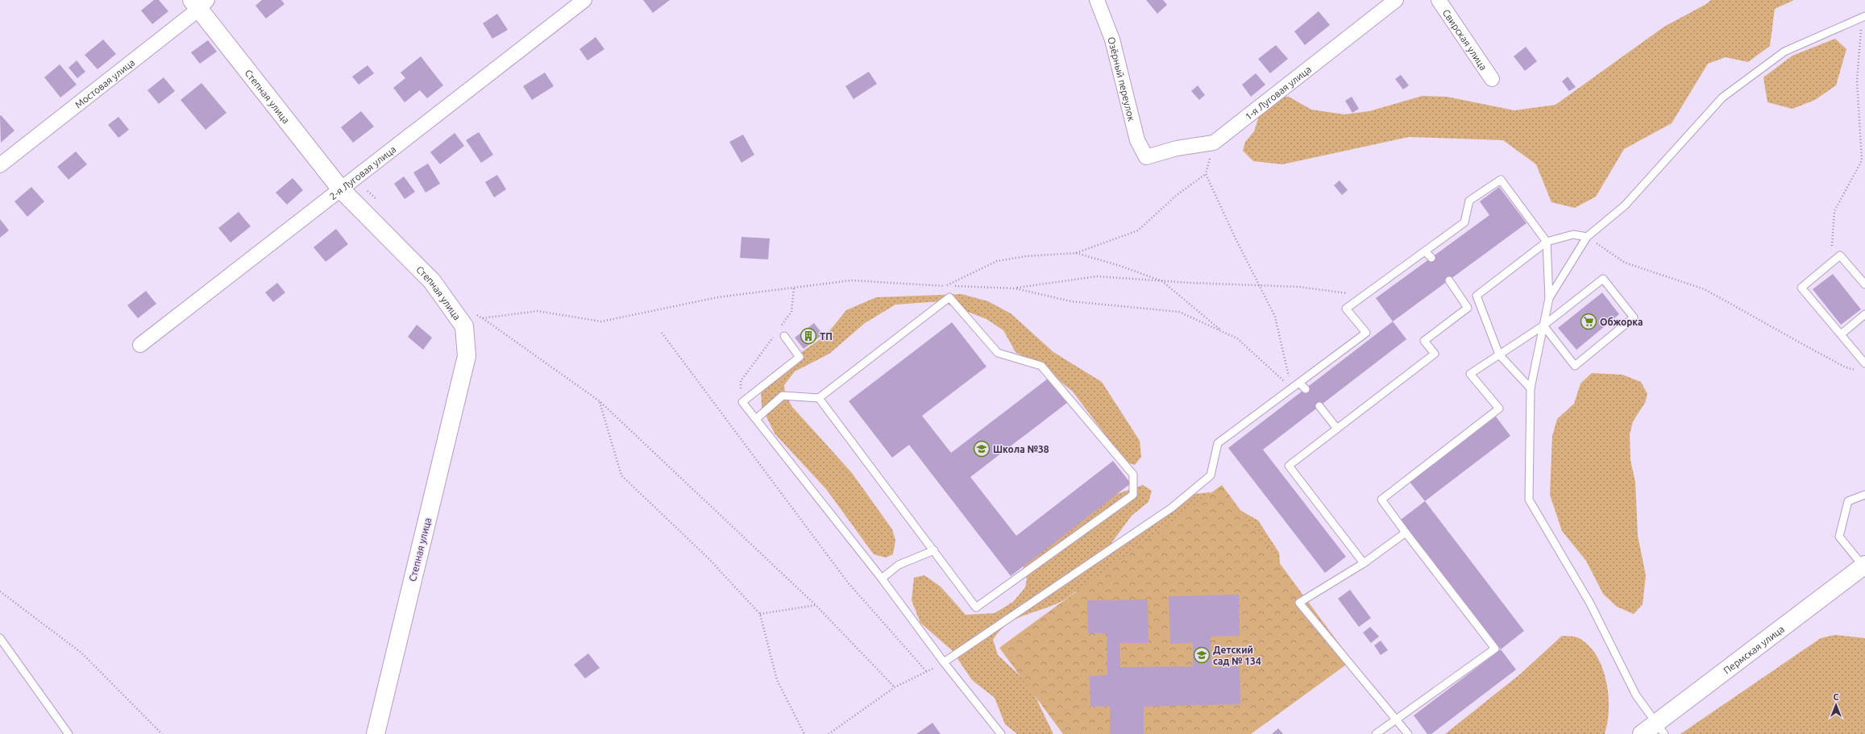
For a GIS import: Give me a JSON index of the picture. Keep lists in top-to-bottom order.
{
  "streets": {
    "street": [
      "Свирская улица",
      "Озёрный переулок",
      "Мостовая улица",
      "1-я Луговая улица",
      "Степная улица",
      "2-я Луговая улица",
      "Пермская улица"
    ]
  },
  "crossings": [
    ["Озёрный переулок", "1-я Луговая улица"],
    ["Мостовая улица", "Степная улица"],
    ["Степная улица", "2-я Луговая улица"]
  ],
  "places": {
    "supermarket": ["Обжорка"],
    "building": ["ТП"],
    "school or university": ["Школа №38", "Детский сад № 134"]
  },
  "north": "top"
}
